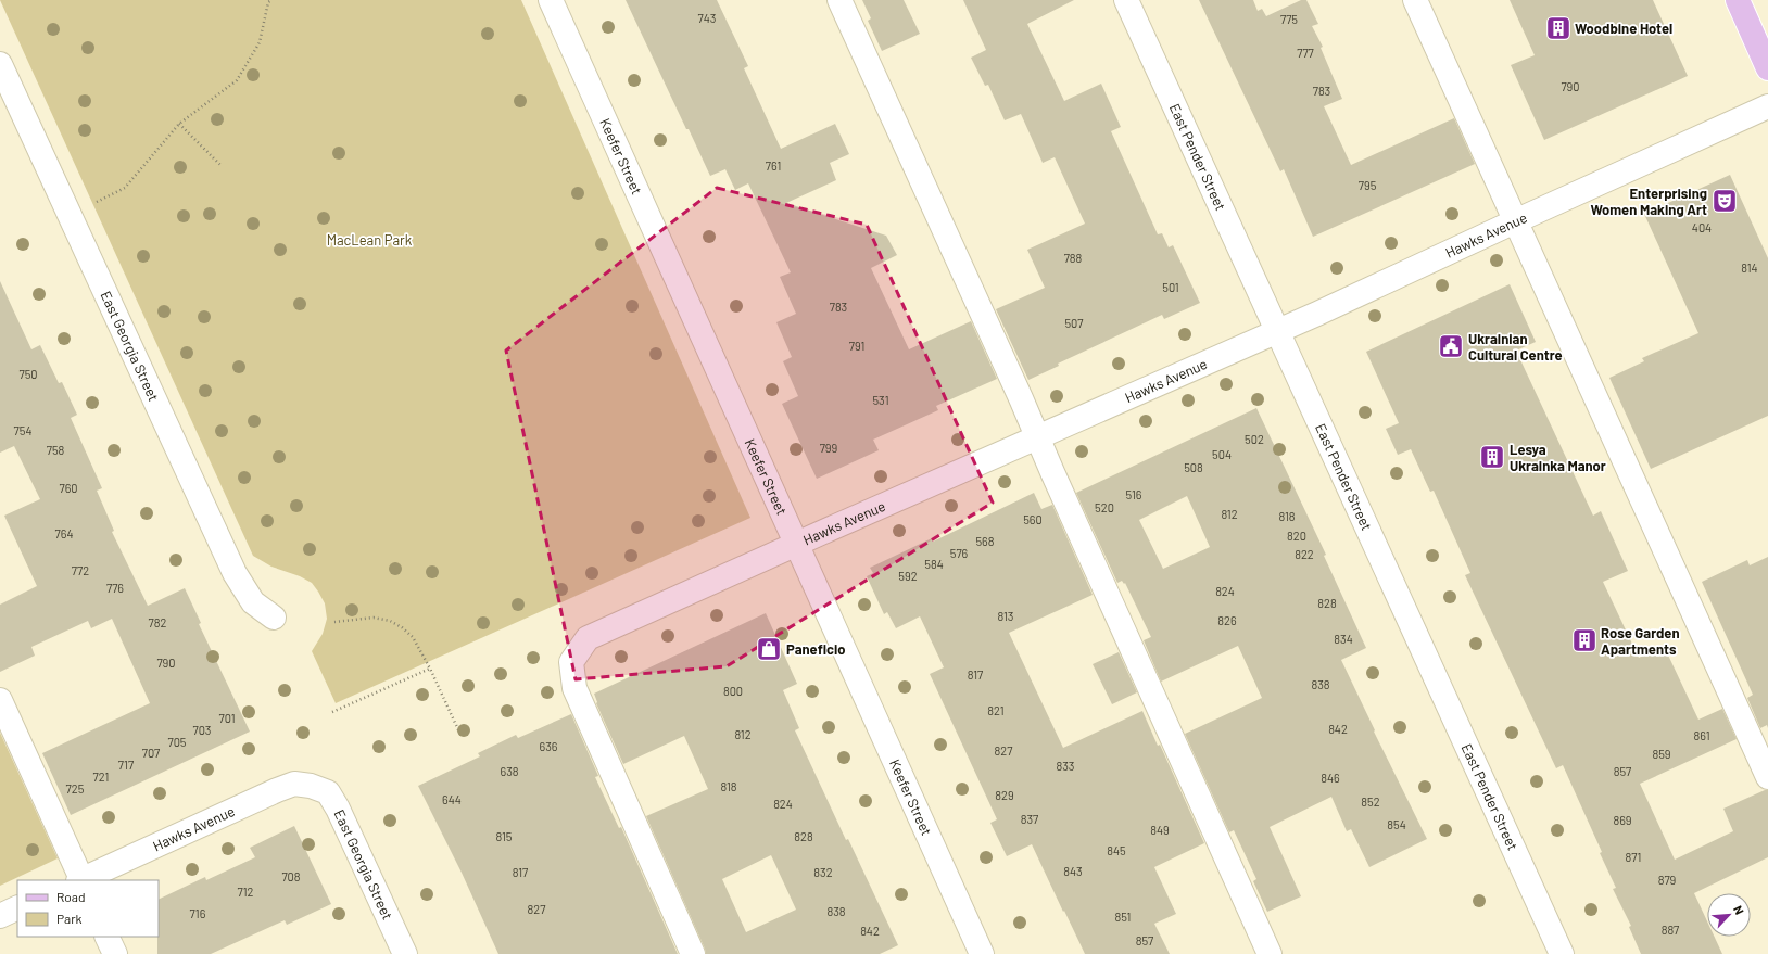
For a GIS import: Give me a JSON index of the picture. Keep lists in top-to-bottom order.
{
  "streets": {
    "street": [
      "Keefer Street",
      "East Pender Street",
      "Hawks Avenue",
      "East Georgia Street"
    ]
  },
  "crossings": [
    ["Keefer Street", "Hawks Avenue"],
    ["East Pender Street", "Hawks Avenue"],
    ["Hawks Avenue", "East Georgia Street"]
  ],
  "parks": ["MacLean Park"],
  "places": {
    "building": ["Woodbine Hotel", "Lesya Ukrainka Manor", "Rose Garden Apartments"],
    "theatre": ["Enterprising Women Making Art"],
    "public building": ["Ukrainian Cultural Centre"],
    "shop": ["Paneficio"]
  },
  "house_numbers": [
    "743",
    "775",
    "777",
    "790",
    "783",
    "761",
    "795",
    "404",
    "788",
    "814",
    "501",
    "783",
    "507",
    "791",
    "750",
    "531",
    "754",
    "502",
    "799",
    "758",
    "504",
    "508",
    "760",
    "516",
    "520",
    "812",
    "818",
    "560",
    "764",
    "820",
    "568",
    "576",
    "822",
    "584",
    "772",
    "592",
    "776",
    "824",
    "828",
    "813",
    "826",
    "782",
    "834",
    "790",
    "817",
    "838",
    "800",
    "821",
    "701",
    "842",
    "703",
    "812",
    "861",
    "705",
    "636",
    "827",
    "707",
    "859",
    "717",
    "833",
    "638",
    "857",
    "721",
    "846",
    "818",
    "725",
    "829",
    "644",
    "852",
    "824",
    "837",
    "869",
    "854",
    "849",
    "815",
    "828",
    "845",
    "871",
    "843",
    "817",
    "832",
    "708",
    "879",
    "712",
    "827",
    "838",
    "716",
    "851",
    "887",
    "842",
    "857"
  ],
  "legend": ["Road", "Park"],
  "north": "top right"
}
